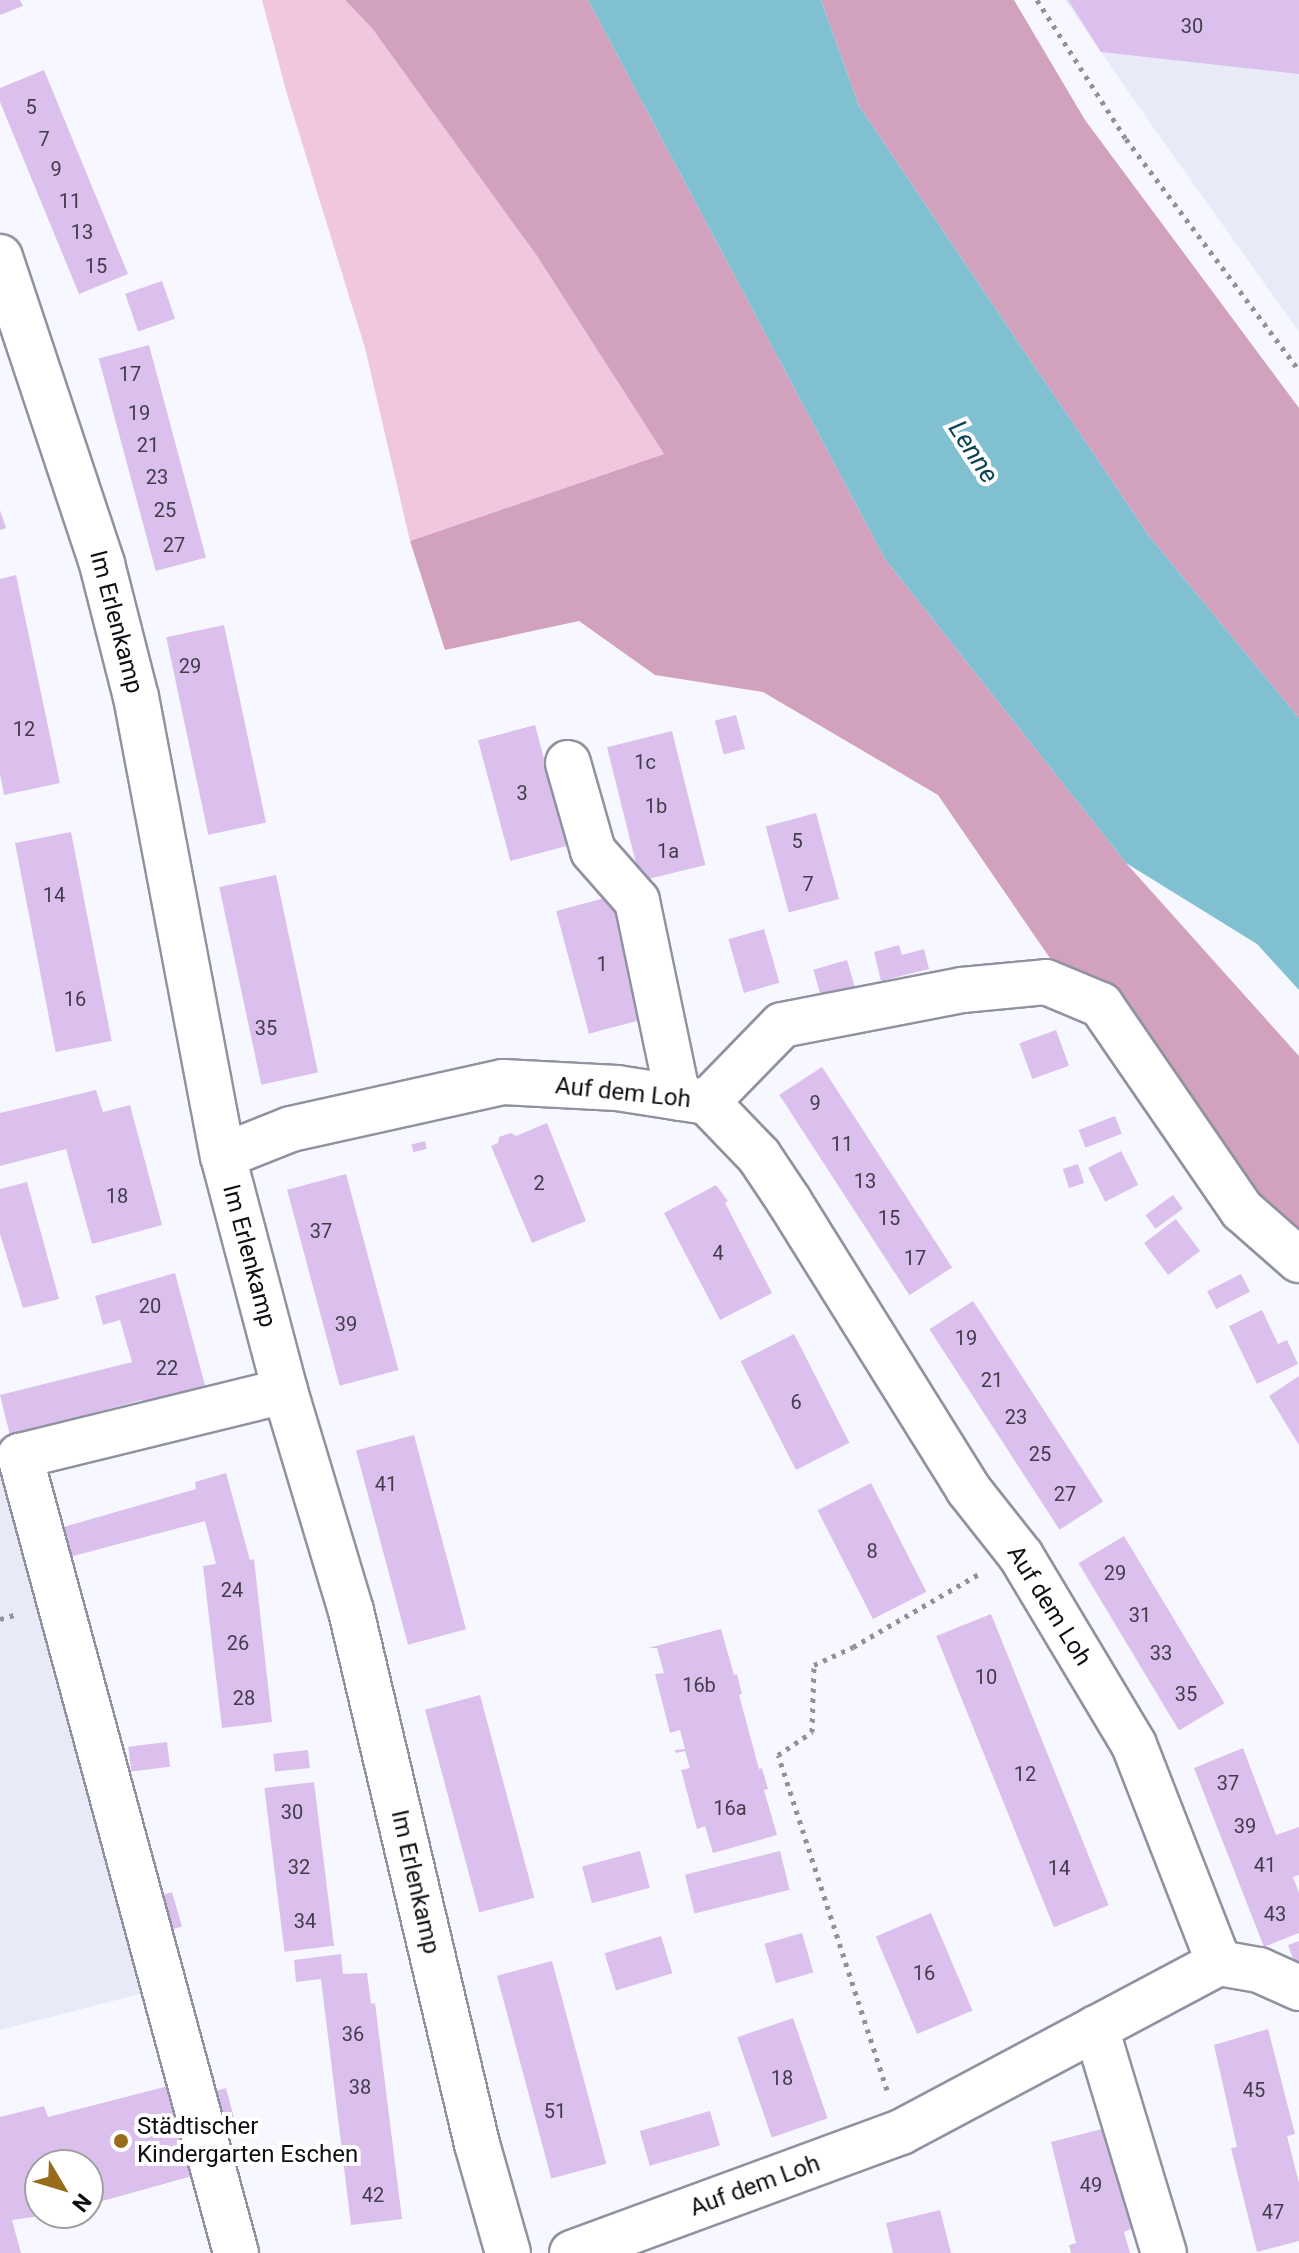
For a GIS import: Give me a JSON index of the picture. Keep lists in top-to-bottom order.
{
  "streets": {
    "street": ["Im Erlenkamp", "Auf dem Loh"]
  },
  "crossings": [
    ["Im Erlenkamp", "Auf dem Loh"]
  ],
  "water": ["Lenne"],
  "places": ["Städtischer Kindergarten Eschen"],
  "house_numbers": [
    "30",
    "5",
    "7",
    "9",
    "11",
    "13",
    "15",
    "17",
    "19",
    "21",
    "23",
    "25",
    "27",
    "29",
    "12",
    "1c",
    "3",
    "1b",
    "5",
    "1a",
    "7",
    "14",
    "1",
    "16",
    "35",
    "9",
    "11",
    "13",
    "2",
    "18",
    "15",
    "37",
    "4",
    "17",
    "20",
    "39",
    "19",
    "22",
    "21",
    "6",
    "23",
    "25",
    "41",
    "27",
    "8",
    "29",
    "24",
    "31",
    "26",
    "33",
    "10",
    "16b",
    "35",
    "28",
    "12",
    "37",
    "16a",
    "30",
    "39",
    "41",
    "32",
    "14",
    "43",
    "34",
    "16",
    "36",
    "18",
    "38",
    "45",
    "51",
    "49",
    "42",
    "47"
  ],
  "north": "bottom right"
}
